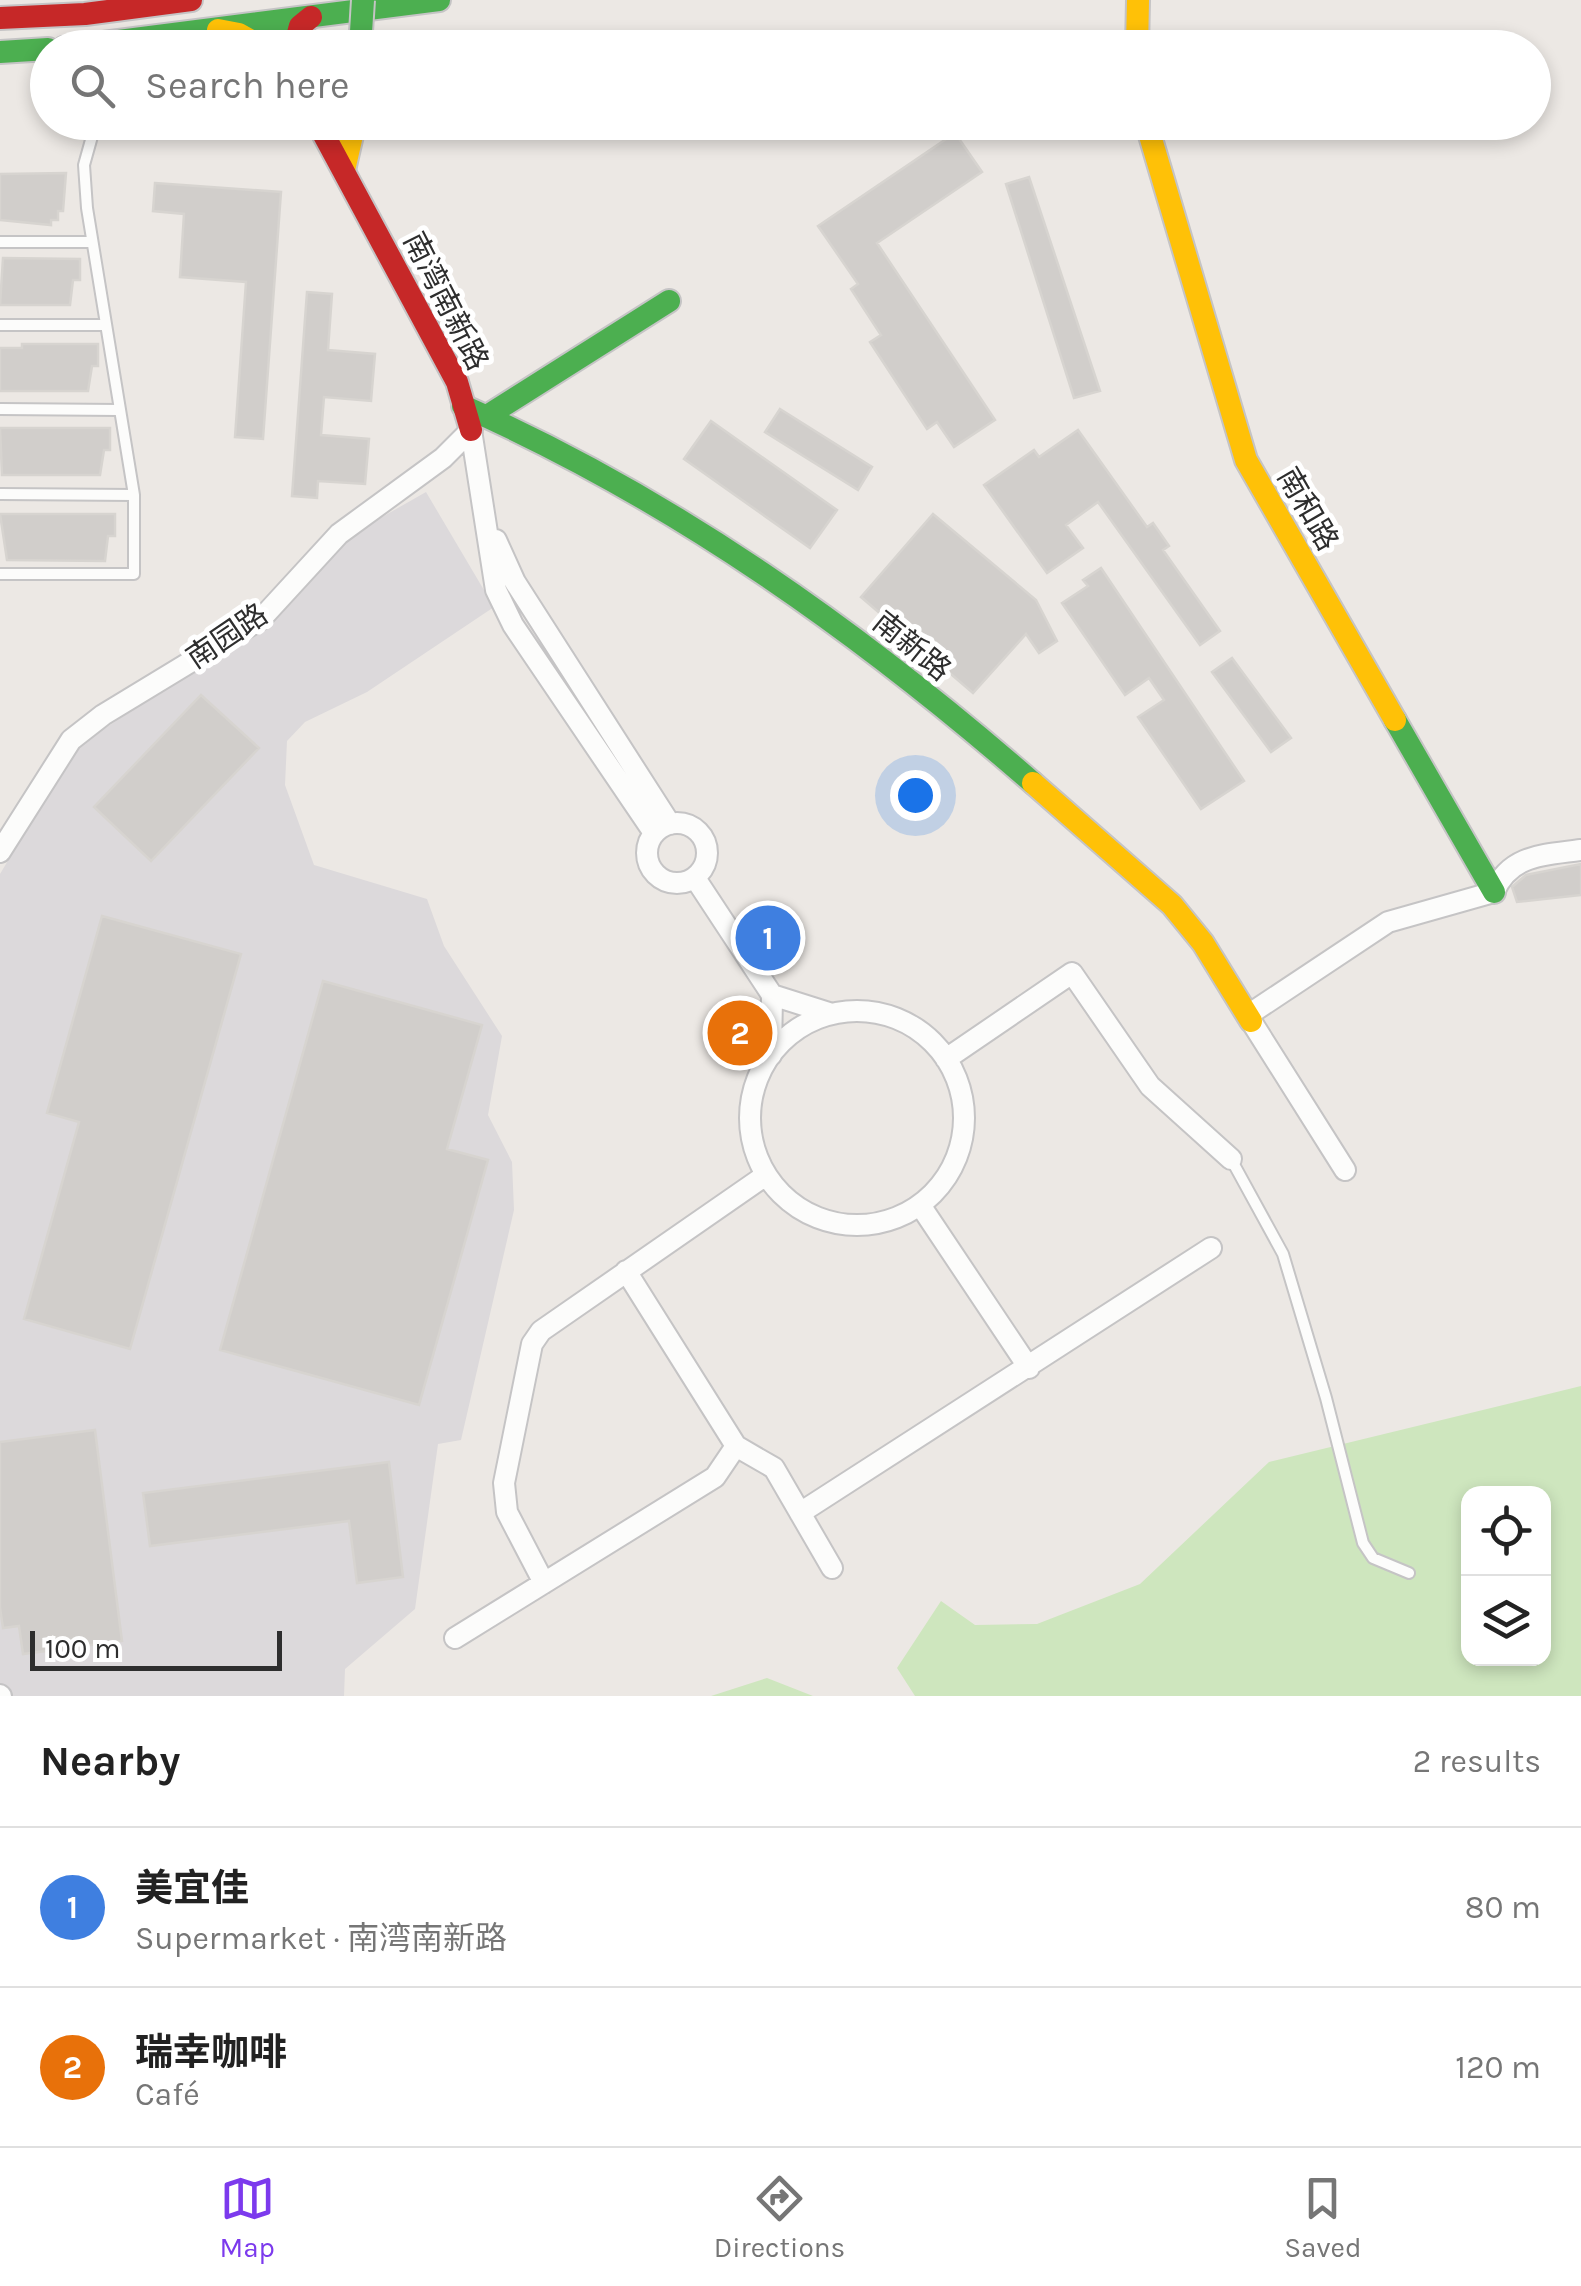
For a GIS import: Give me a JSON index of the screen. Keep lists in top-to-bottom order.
{
  "streets": {
    "street": [
      "南湾南新路",
      "南和路",
      "南园路",
      "南新路"
    ]
  },
  "crossings": [
    ["南湾南新路", "南园路"],
    ["南湾南新路", "南新路"],
    ["南园路", "南新路"]
  ],
  "scale_bar": "100 m",
  "page": {
    "search": "Search here",
    "pins": ["1", "2"],
    "scale": "100 m",
    "heading": ["Nearby", "2 results"],
    "list": [
      {
        "mark": "1",
        "name": "美宜佳",
        "note": "Supermarket · 南湾南新路",
        "value": "80 m"
      },
      {
        "mark": "2",
        "name": "瑞幸咖啡",
        "note": "Café",
        "value": "120 m"
      }
    ],
    "nav": ["Map", "Directions", "Saved"]
  }
}
